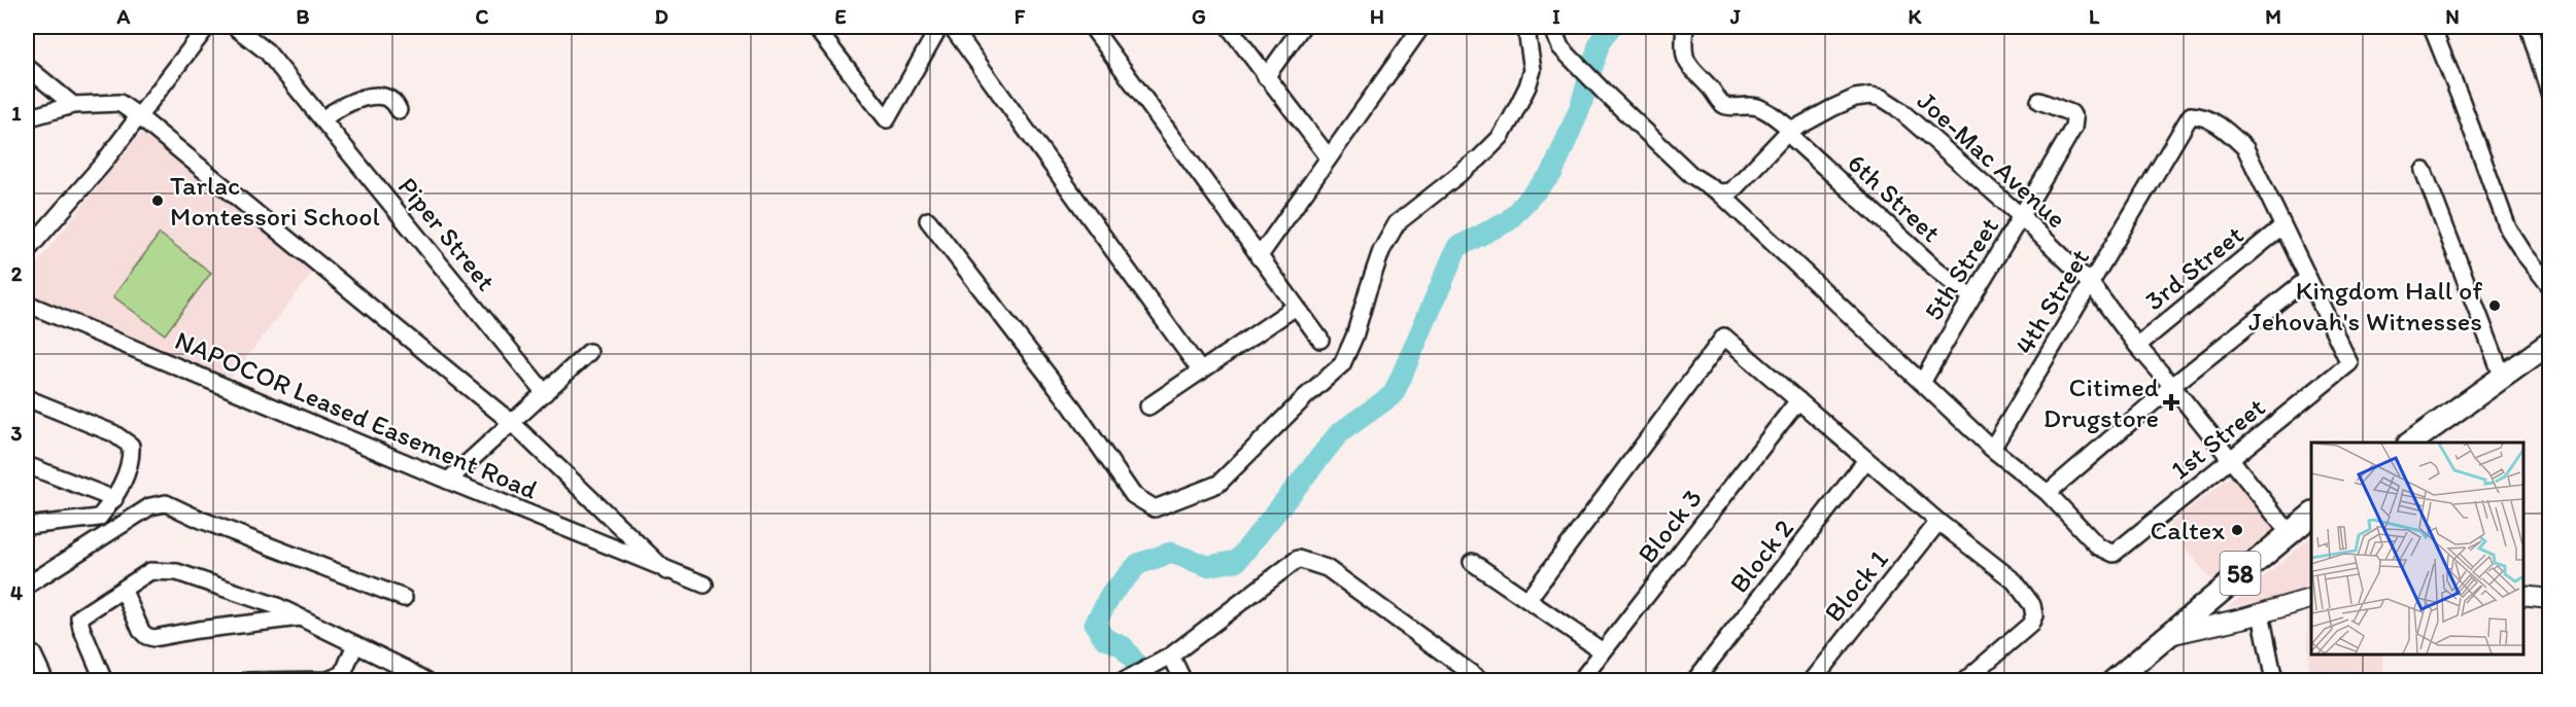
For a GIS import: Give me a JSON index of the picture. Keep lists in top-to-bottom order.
{
  "streets": {
    "highway": ["58"],
    "street": [
      "Joe-Mac Avenue",
      "6th Street",
      "Piper Street",
      "3rd Street",
      "5th Street",
      "4th Street",
      "NAPOCOR Leased Easement Road",
      "1st Street",
      "Block 3",
      "Block 2",
      "Block 1"
    ]
  },
  "crossings": [
    ["Joe-Mac Avenue", "6th Street"],
    ["Joe-Mac Avenue", "3rd Street"],
    ["Joe-Mac Avenue", "5th Street"],
    ["Joe-Mac Avenue", "4th Street"],
    ["Joe-Mac Avenue", "1st Street"],
    ["Joe-Mac Avenue", "58"],
    ["6th Street", "5th Street"],
    ["3rd Street", "4th Street"]
  ],
  "places": {
    "other": ["Tarlac Montessori School", "Kingdom Hall of Jehovah's Witnesses", "Caltex"],
    "health": ["Citimed Drugstore"]
  },
  "grid": {
    "columns": [
      "A",
      "B",
      "C",
      "D",
      "E",
      "F",
      "G",
      "H",
      "I",
      "J",
      "K",
      "L",
      "M",
      "N"
    ],
    "rows": [
      "1",
      "2",
      "3",
      "4"
    ]
  }
}
